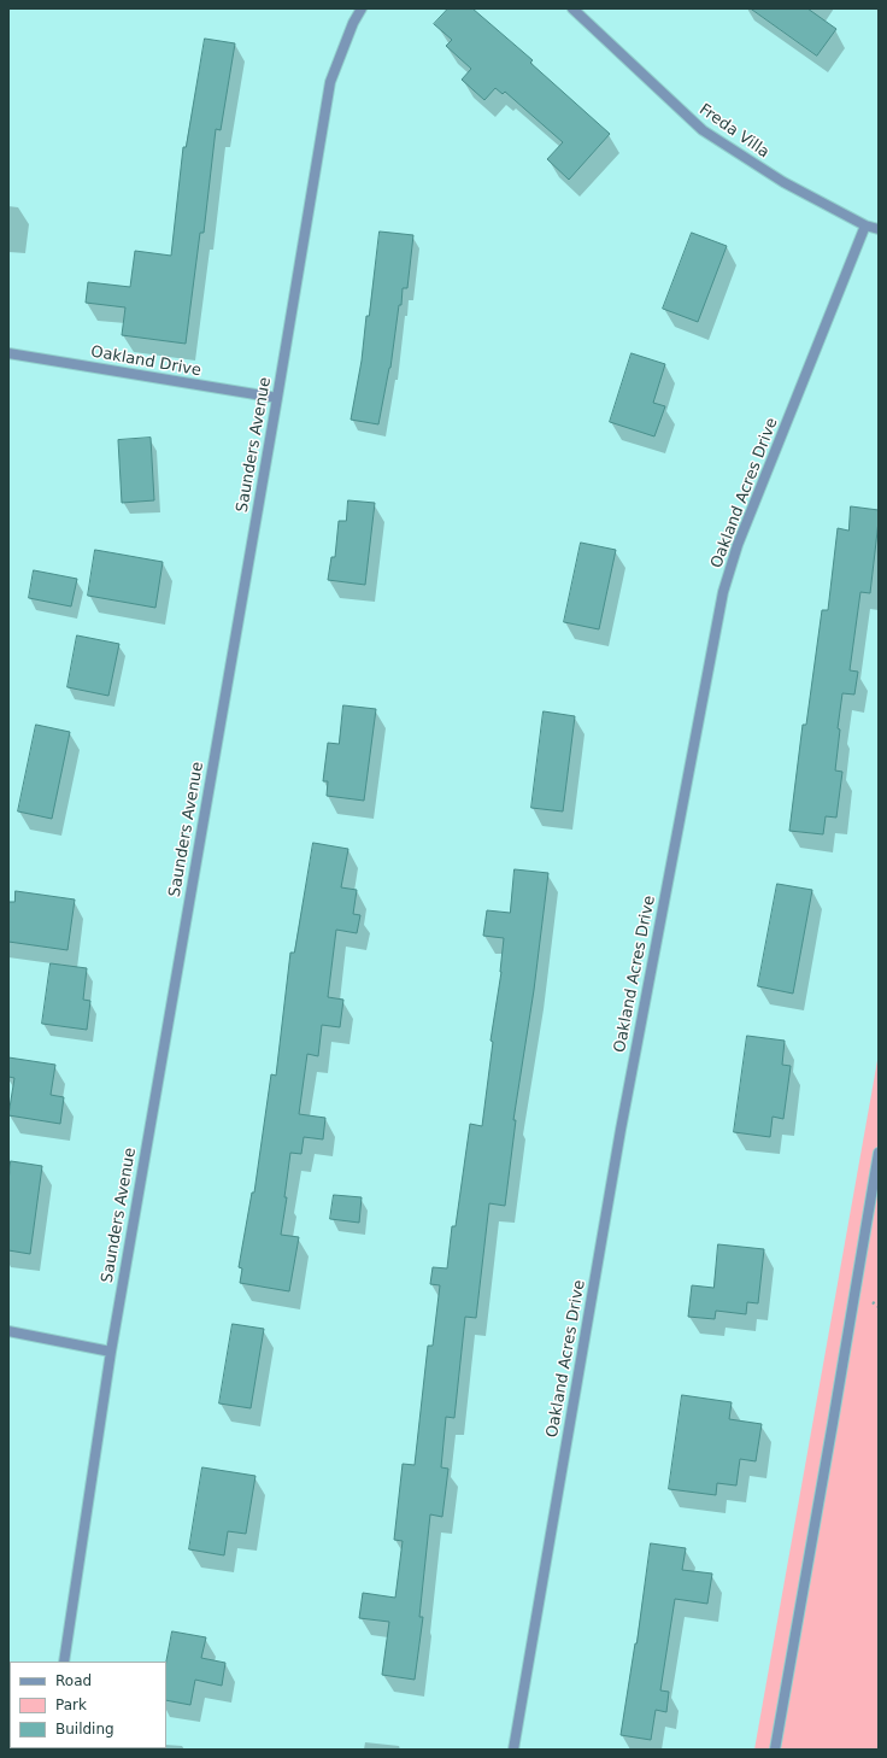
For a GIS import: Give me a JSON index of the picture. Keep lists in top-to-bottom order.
{
  "streets": {
    "street": [
      "Freda Villa",
      "Oakland Drive",
      "Saunders Avenue",
      "Oakland Acres Drive"
    ]
  },
  "crossings": [
    ["Freda Villa", "Oakland Acres Drive"],
    ["Oakland Drive", "Saunders Avenue"]
  ],
  "legend": ["Road", "Park", "Building"]
}
